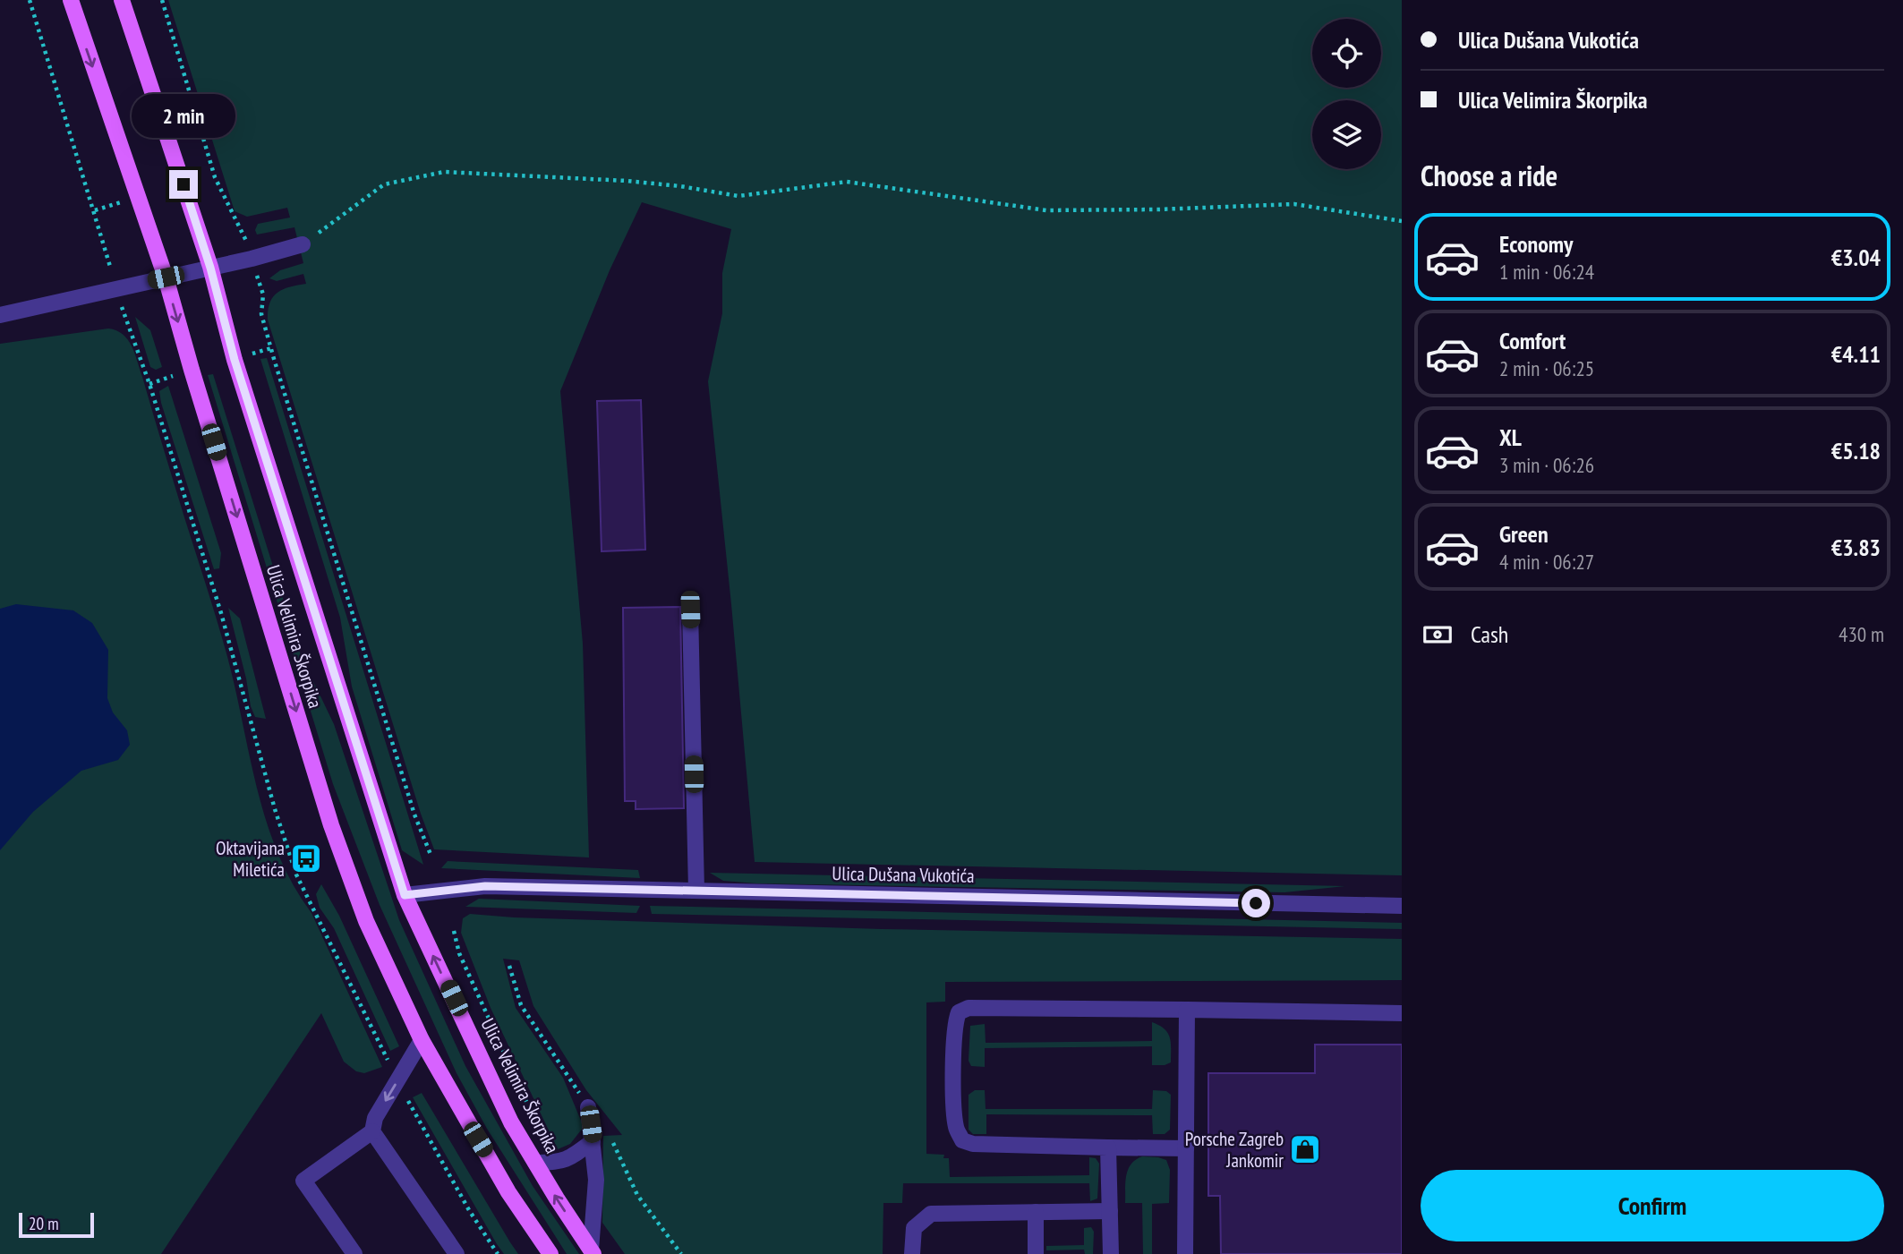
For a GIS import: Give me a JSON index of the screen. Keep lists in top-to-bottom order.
{
  "streets": {
    "main road": ["Ulica Velimira Škorpika"],
    "street": ["Ulica Dušana Vukotića"]
  },
  "crossings": [
    ["Ulica Velimira Škorpika", "Ulica Dušana Vukotića"]
  ],
  "places": {
    "bus stop": ["Oktavijana Miletića"],
    "shop": ["Porsche Zagreb Jankomir"]
  },
  "scale_bar": "20 m",
  "page": {
    "banner": ["Ulica Dušana Vukotića", "Ulica Velimira Škorpika"],
    "bubble": "2 min",
    "heading": "Choose a ride",
    "list": [
      {
        "name": "Economy",
        "note": "1 min · 06:24",
        "value": "€3.04"
      },
      {
        "name": "Comfort",
        "note": "2 min · 06:25",
        "value": "€4.11"
      },
      {
        "name": "XL",
        "note": "3 min · 06:26",
        "value": "€5.18"
      },
      {
        "name": "Green",
        "note": "4 min · 06:27",
        "value": "€3.83"
      }
    ],
    "pay": ["Cash", "430 m"],
    "buttons": "Confirm",
    "scale": "20 m"
  }
}
